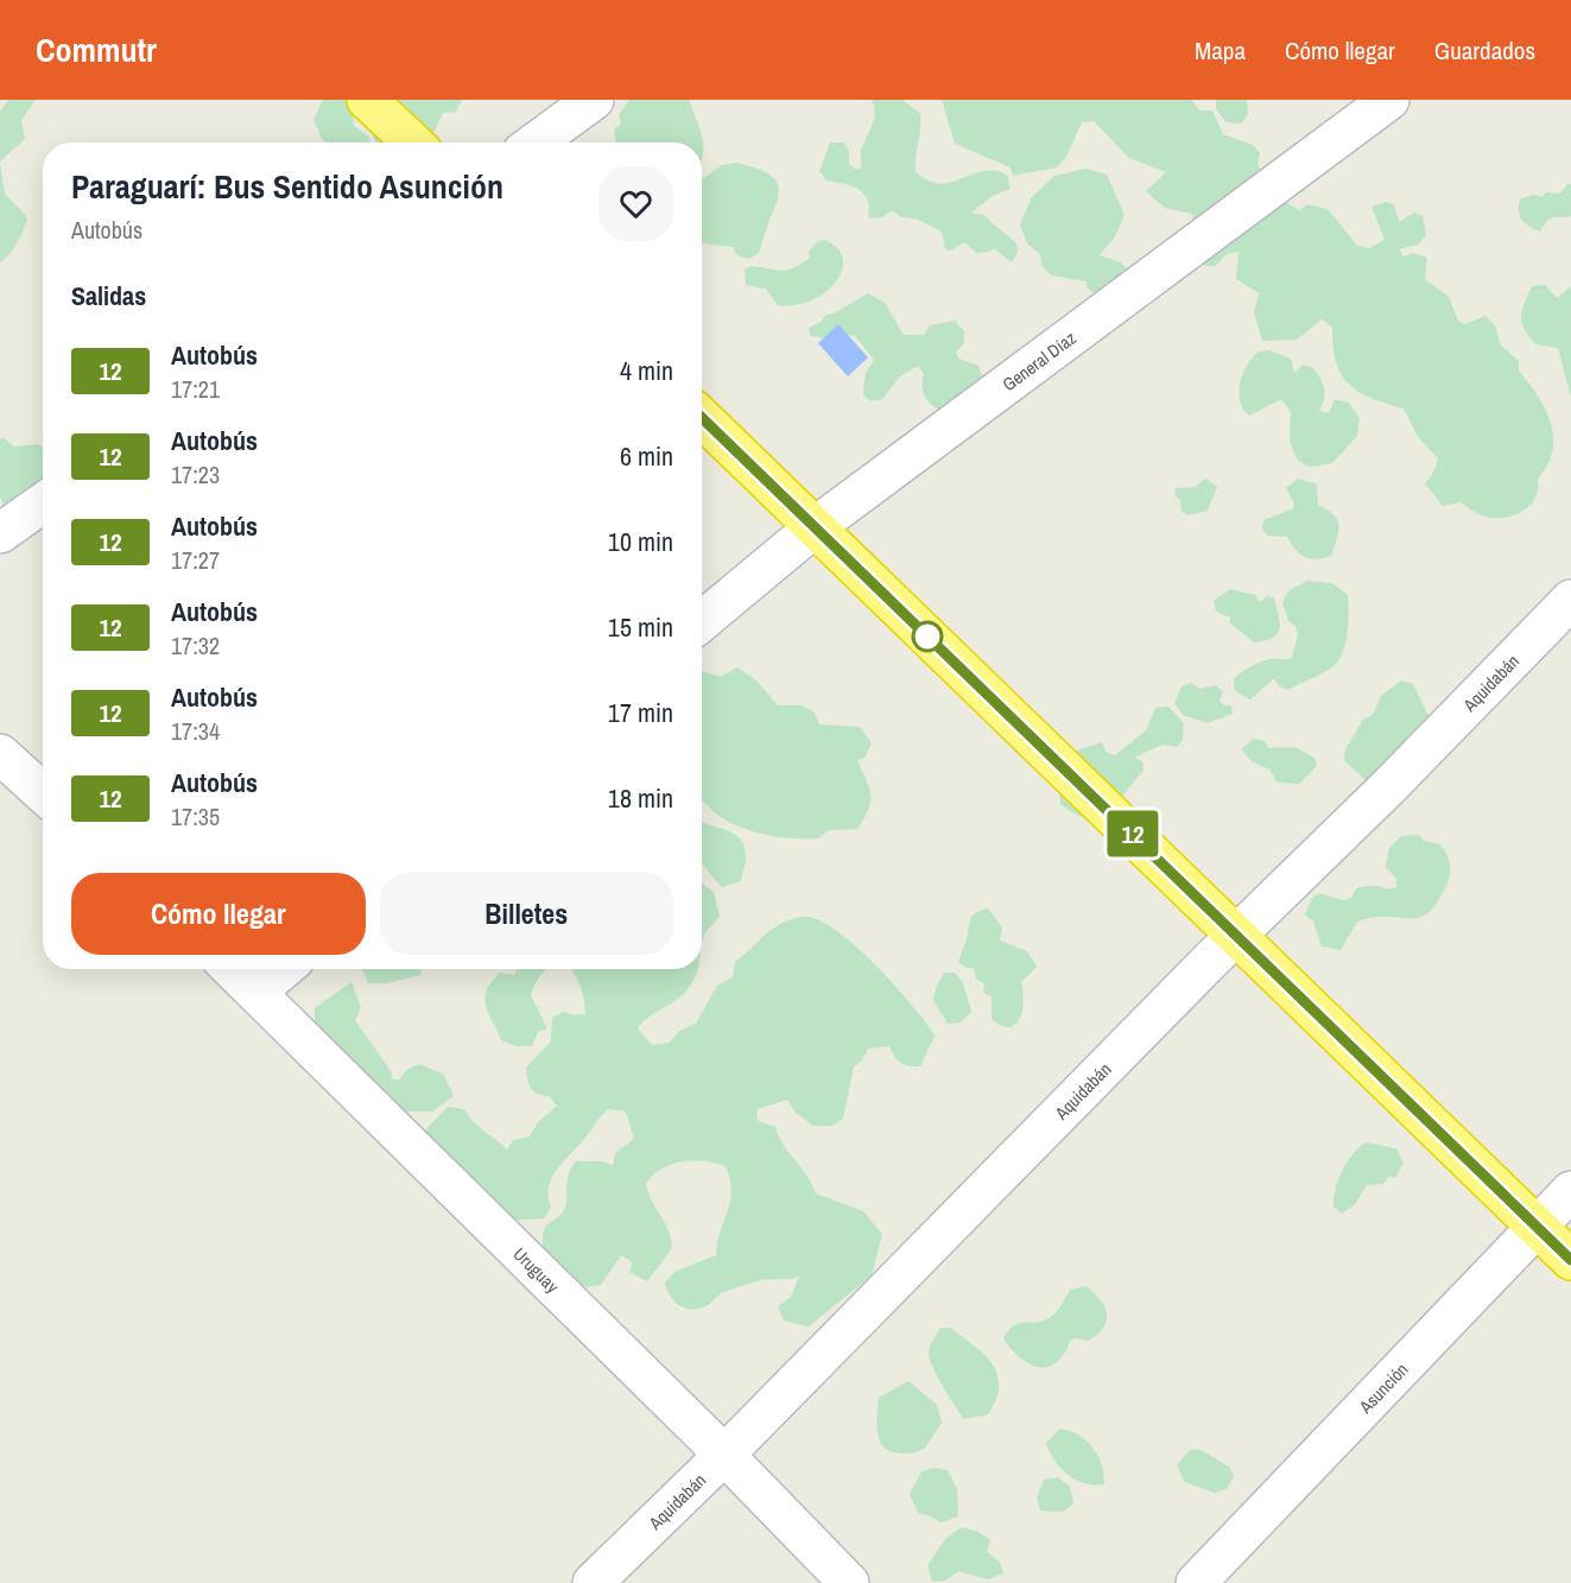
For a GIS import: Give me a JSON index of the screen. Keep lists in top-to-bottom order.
{
  "streets": {
    "street": [
      "General Díaz",
      "Aquidabán",
      "Uruguay",
      "Asunción"
    ]
  },
  "crossings": [
    ["Aquidabán", "Uruguay"]
  ],
  "lines": ["bus line 12"],
  "page": {
    "header": "Commutr",
    "nav": ["Mapa", "Cómo llegar", "Guardados"],
    "on_map": "12",
    "heading": [
      ["Paraguarí: Bus Sentido Asunción", "Autobús"],
      "Salidas"
    ],
    "list": [
      {
        "mark": "12",
        "name": "Autobús",
        "note": "17:21",
        "value": "4 min"
      },
      {
        "mark": "12",
        "name": "Autobús",
        "note": "17:23",
        "value": "6 min"
      },
      {
        "mark": "12",
        "name": "Autobús",
        "note": "17:27",
        "value": "10 min"
      },
      {
        "mark": "12",
        "name": "Autobús",
        "note": "17:32",
        "value": "15 min"
      },
      {
        "mark": "12",
        "name": "Autobús",
        "note": "17:34",
        "value": "17 min"
      },
      {
        "mark": "12",
        "name": "Autobús",
        "note": "17:35",
        "value": "18 min"
      }
    ],
    "buttons": ["Cómo llegar", "Billetes"]
  }
}
